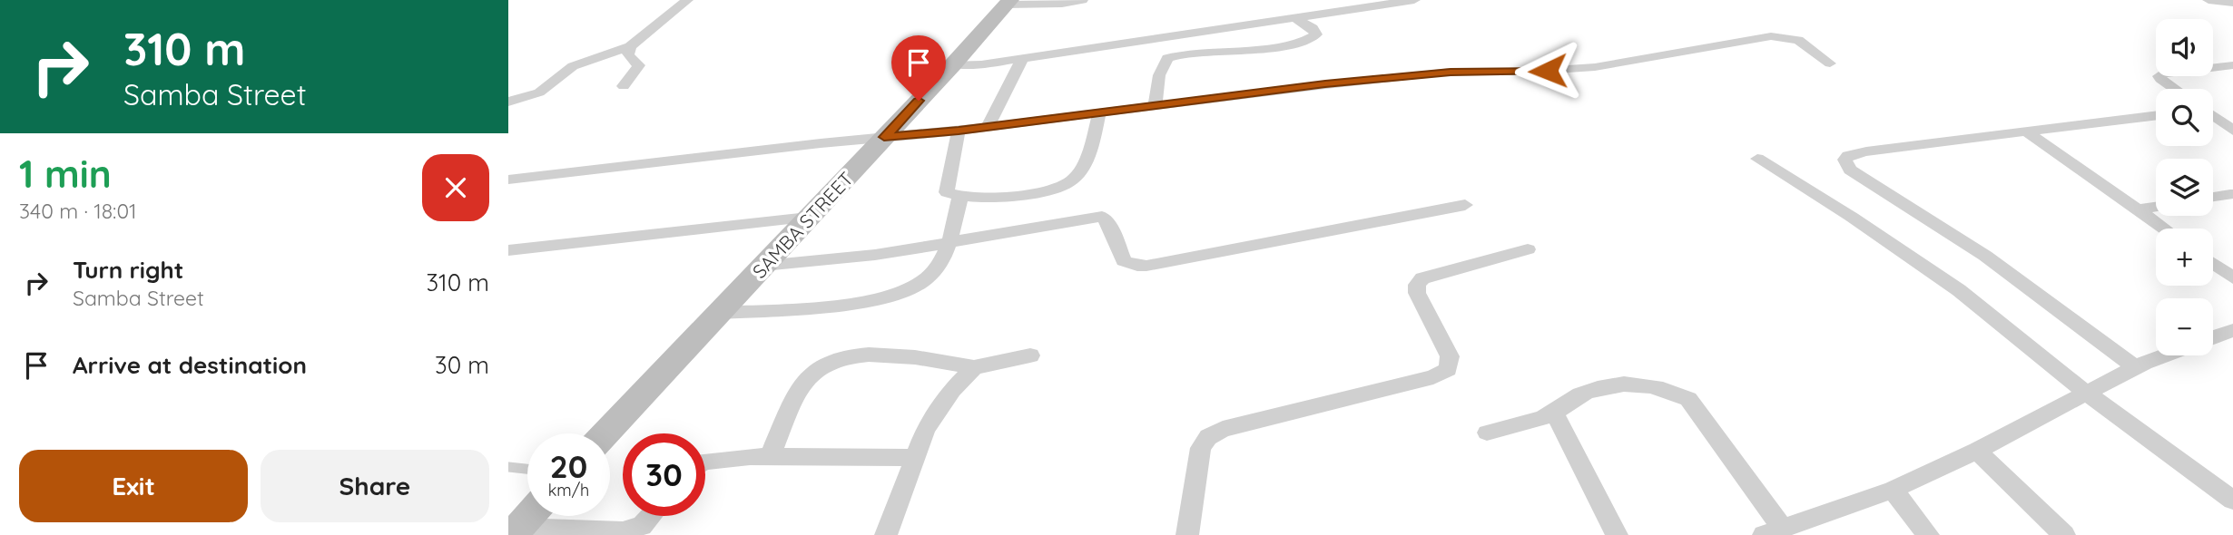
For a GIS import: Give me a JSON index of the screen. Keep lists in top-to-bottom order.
{
  "streets": {
    "main road": ["SAMBA STREET"]
  },
  "page": {
    "turn": ["310 m", "Samba Street"],
    "map_buttons": ["+", "−"],
    "heading": ["1 min", "340 m · 18:01"],
    "list": [
      {
        "name": "Turn right",
        "note": "Samba Street",
        "value": "310 m"
      },
      {
        "name": "Arrive at destination",
        "value": "30 m"
      }
    ],
    "speed": "20 km/h",
    "limit": "30",
    "buttons": ["Exit", "Share"]
  }
}
